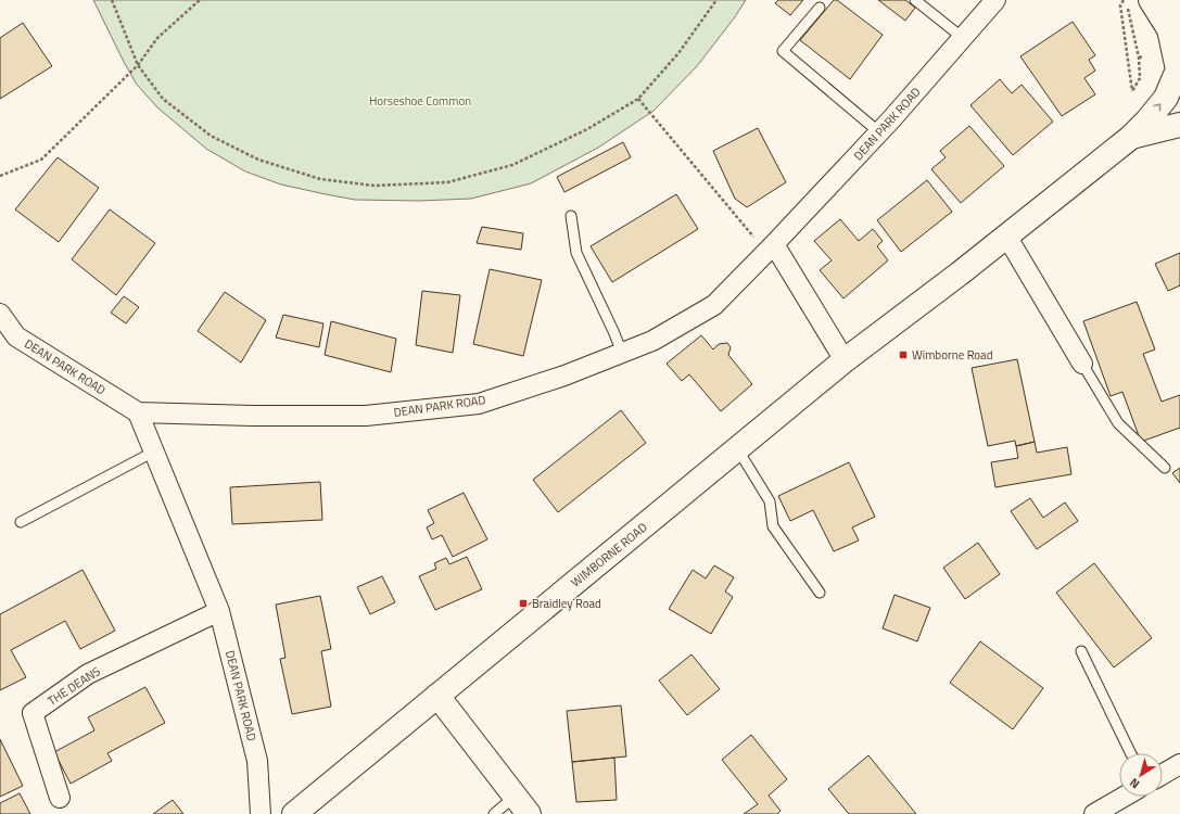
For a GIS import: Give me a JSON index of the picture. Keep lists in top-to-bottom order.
{
  "streets": {
    "main road": ["WIMBORNE ROAD"],
    "street": ["DEAN PARK ROAD", "THE DEANS"]
  },
  "crossings": [
    ["DEAN PARK ROAD", "THE DEANS"]
  ],
  "parks": ["Horseshoe Common"],
  "places": {
    "transit": ["Wimborne Road", "Braidley Road"]
  },
  "north": "bottom left"
}
